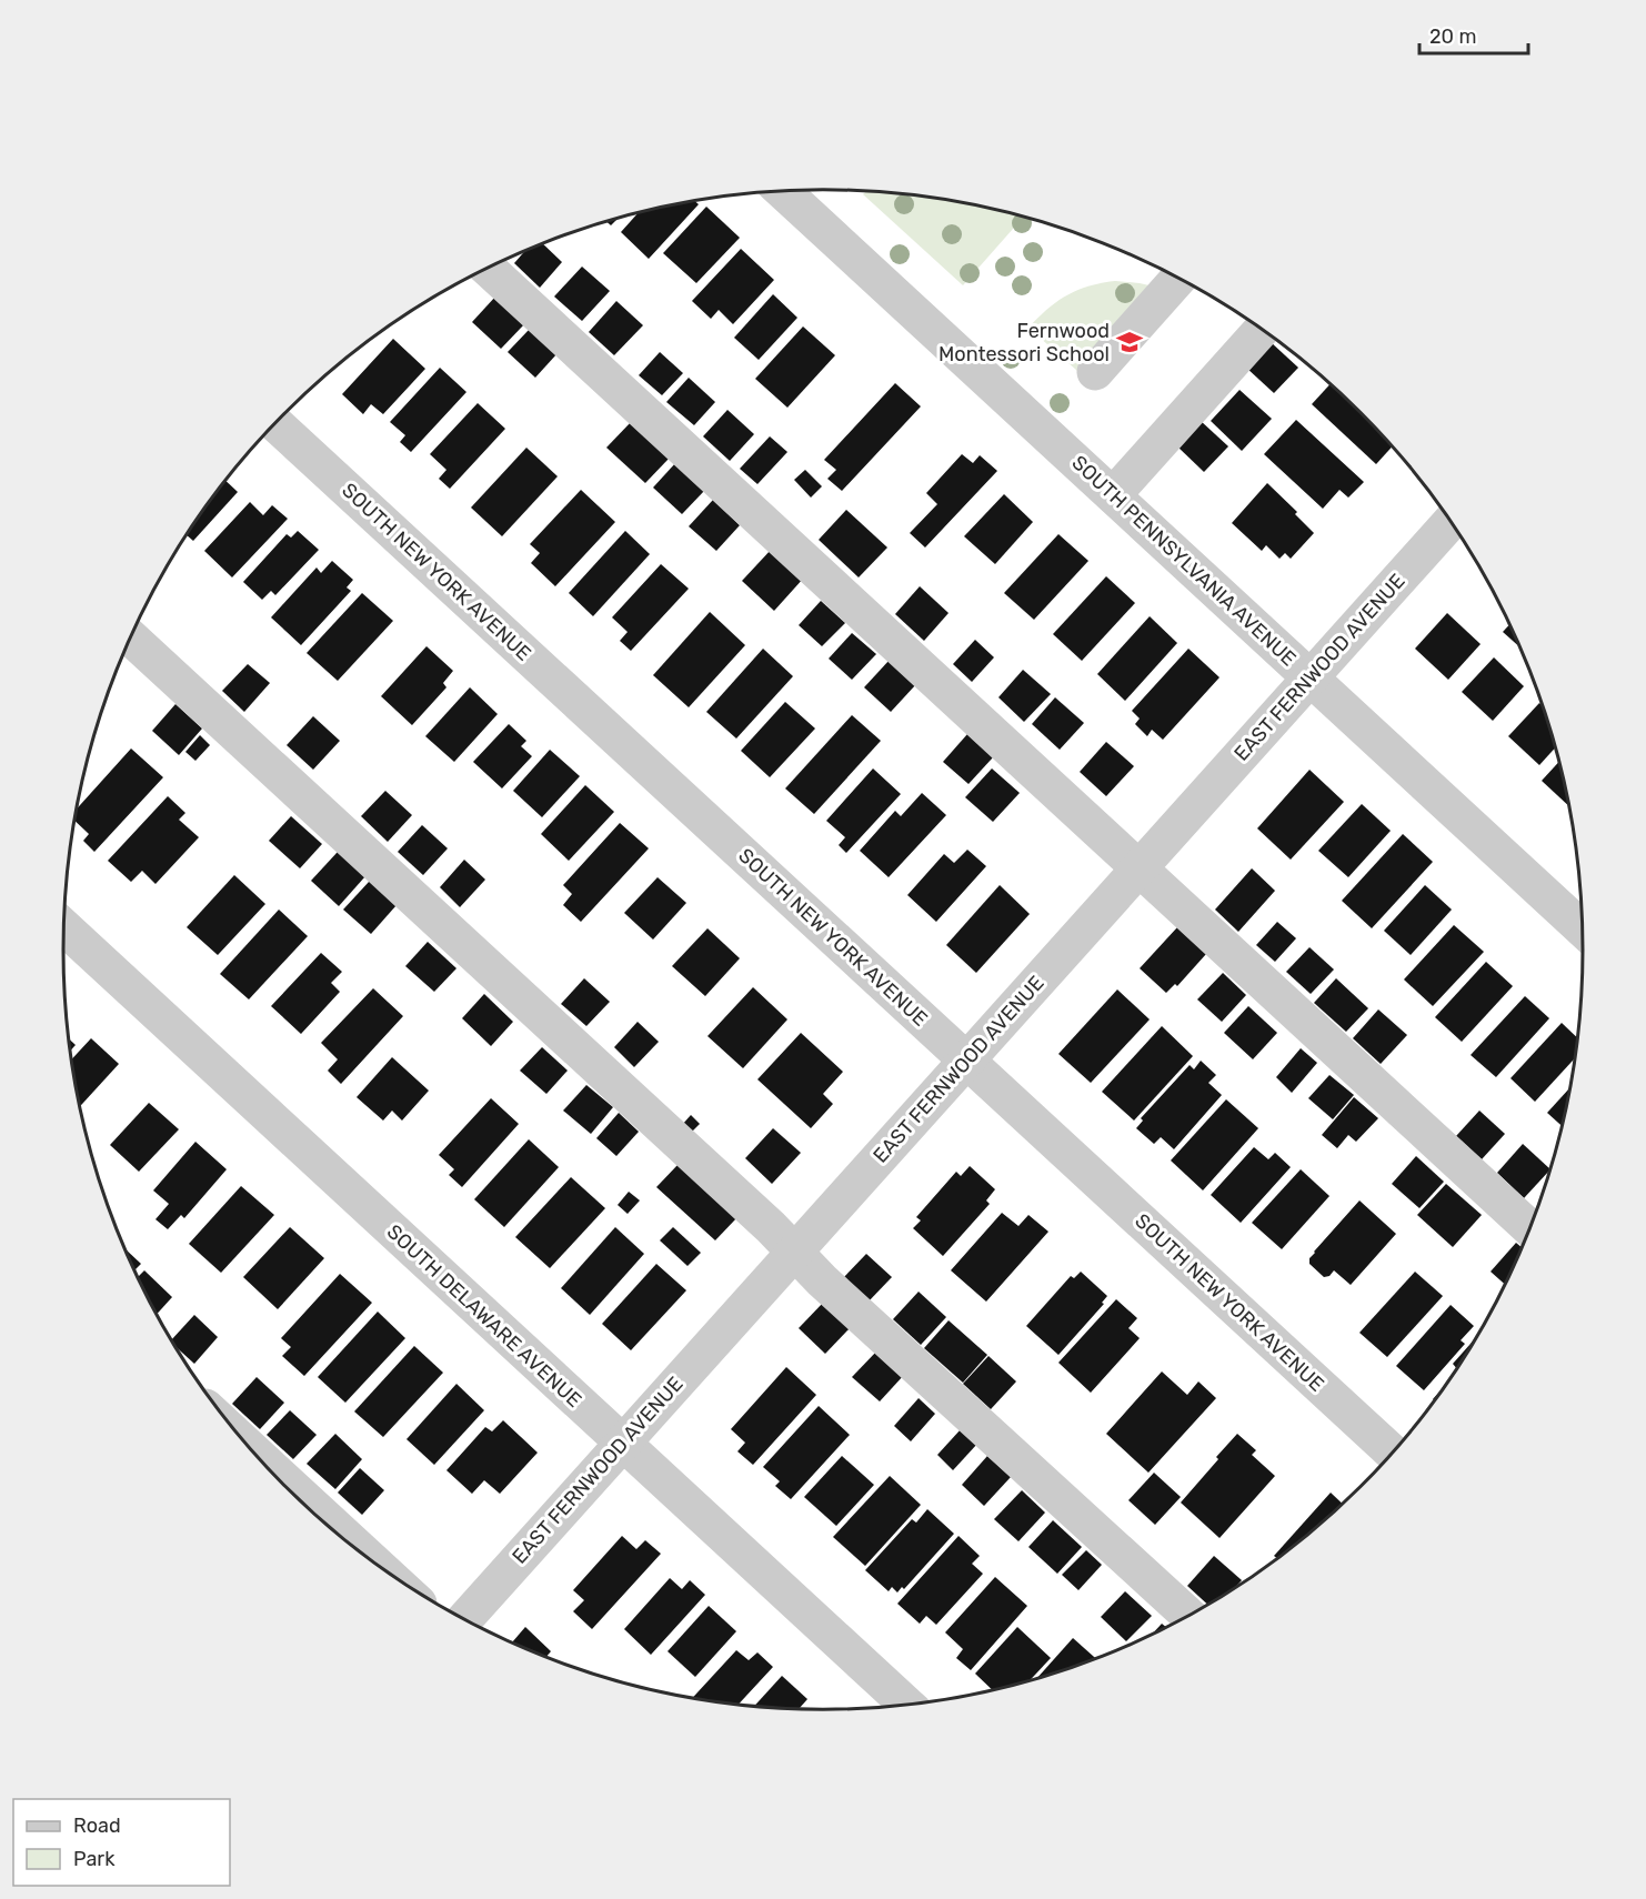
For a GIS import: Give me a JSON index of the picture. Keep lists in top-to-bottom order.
{
  "streets": {
    "street": [
      "SOUTH PENNSYLVANIA AVENUE",
      "SOUTH NEW YORK AVENUE",
      "EAST FERNWOOD AVENUE",
      "SOUTH DELAWARE AVENUE"
    ]
  },
  "crossings": [
    ["SOUTH PENNSYLVANIA AVENUE", "EAST FERNWOOD AVENUE"],
    ["SOUTH NEW YORK AVENUE", "EAST FERNWOOD AVENUE"],
    ["EAST FERNWOOD AVENUE", "SOUTH DELAWARE AVENUE"]
  ],
  "places": {
    "school or university": ["Fernwood Montessori School"]
  },
  "legend": ["Road", "Park"],
  "scale_bar": "20 m"
}
